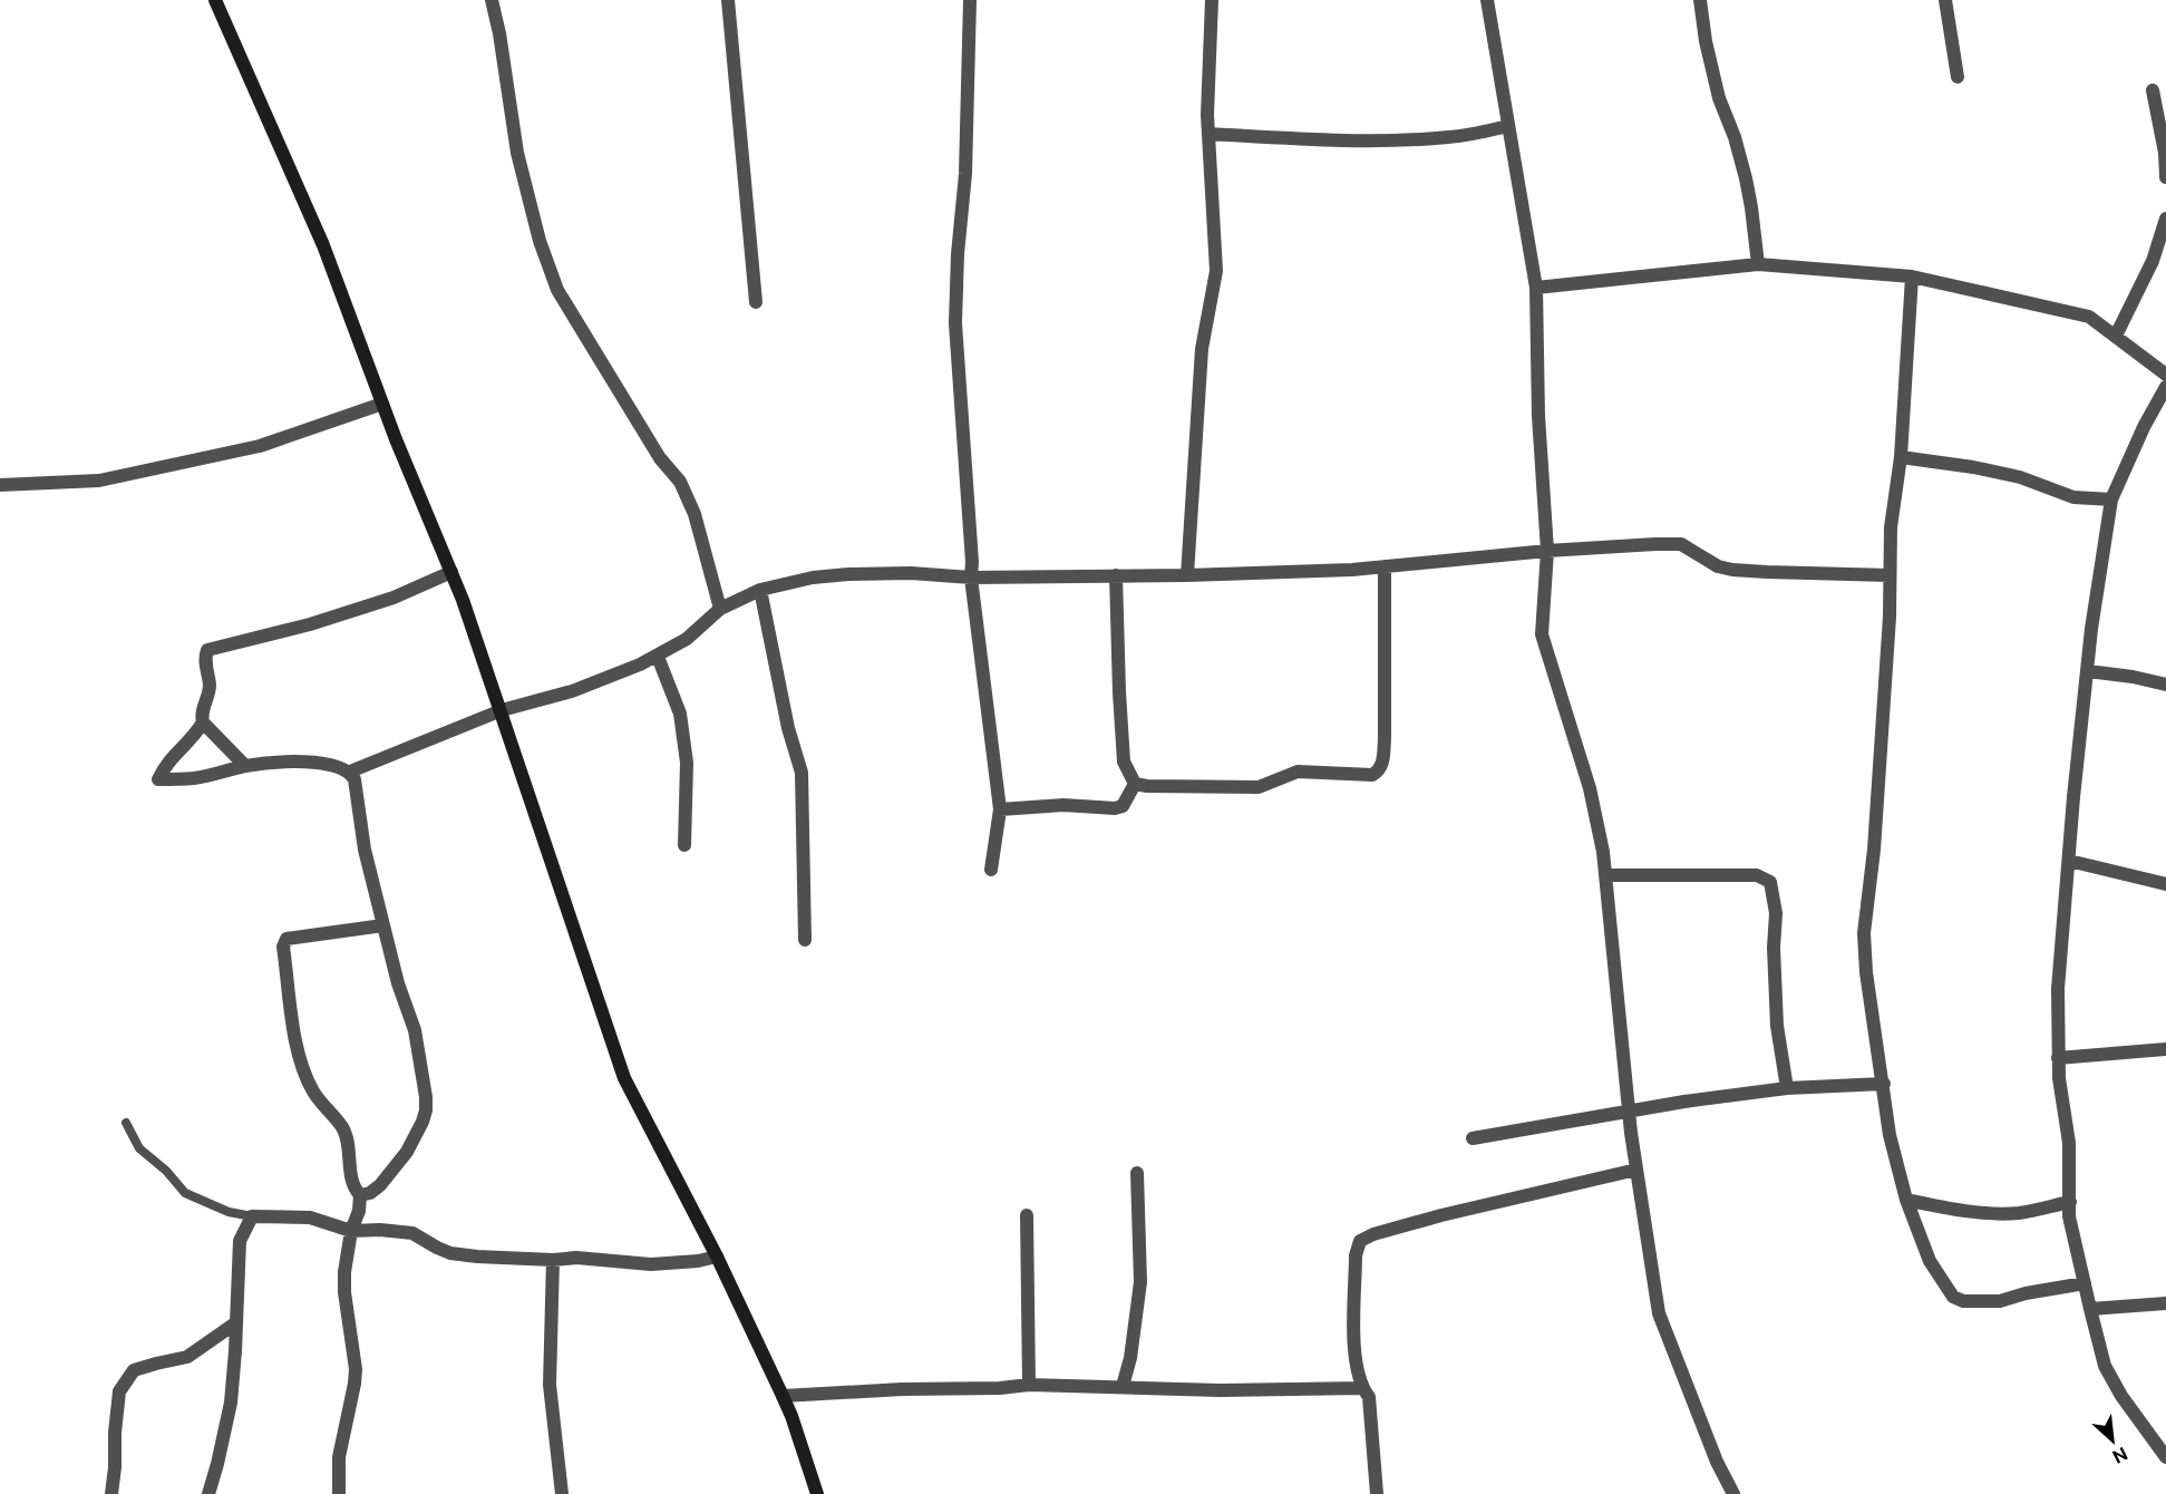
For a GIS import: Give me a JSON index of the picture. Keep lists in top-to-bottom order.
{
  "north": "bottom right"
}
